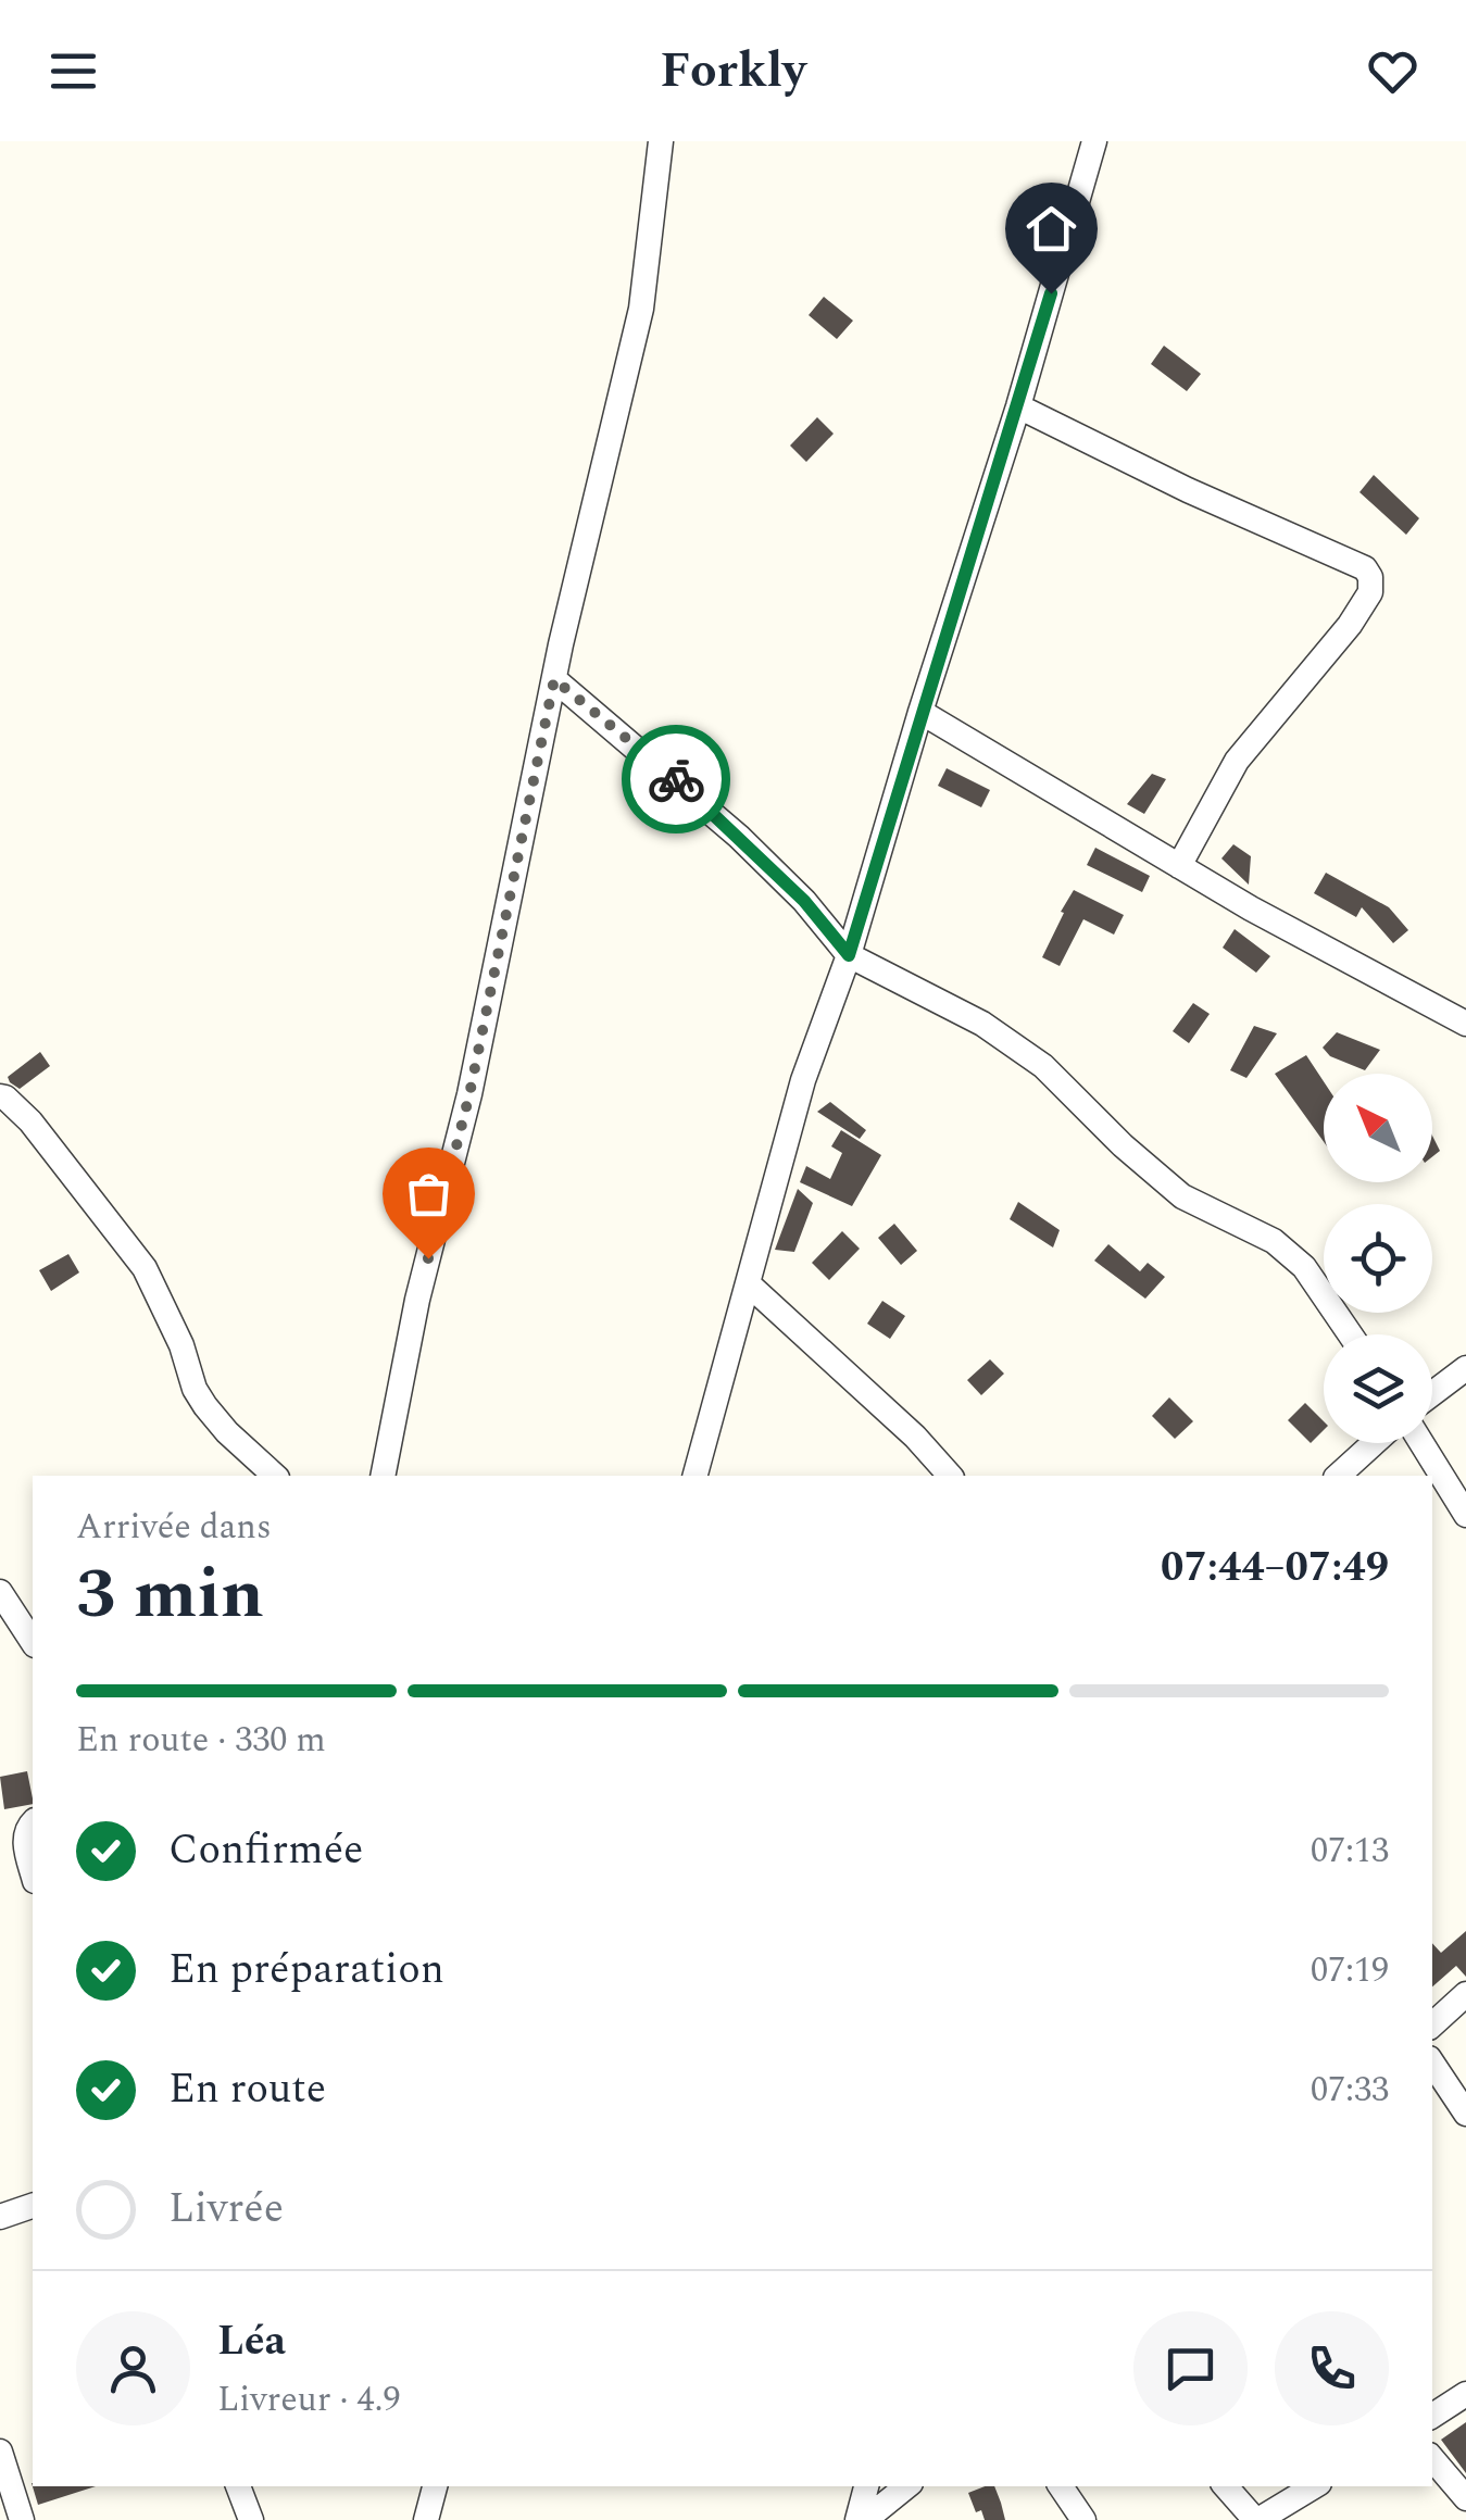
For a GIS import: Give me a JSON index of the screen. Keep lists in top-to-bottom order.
{
  "north": "top left",
  "page": {
    "header": "Forkly",
    "heading": ["3 min", "Arrivée dans", "07:44–07:49"],
    "panel": ["Léa", "Livreur · 4.9"],
    "bar": "En route · 330 m",
    "list": [
      ["Confirmée", "07:13"],
      ["En préparation", "07:19"],
      ["En route", "07:33"],
      "Livrée"
    ]
  }
}
